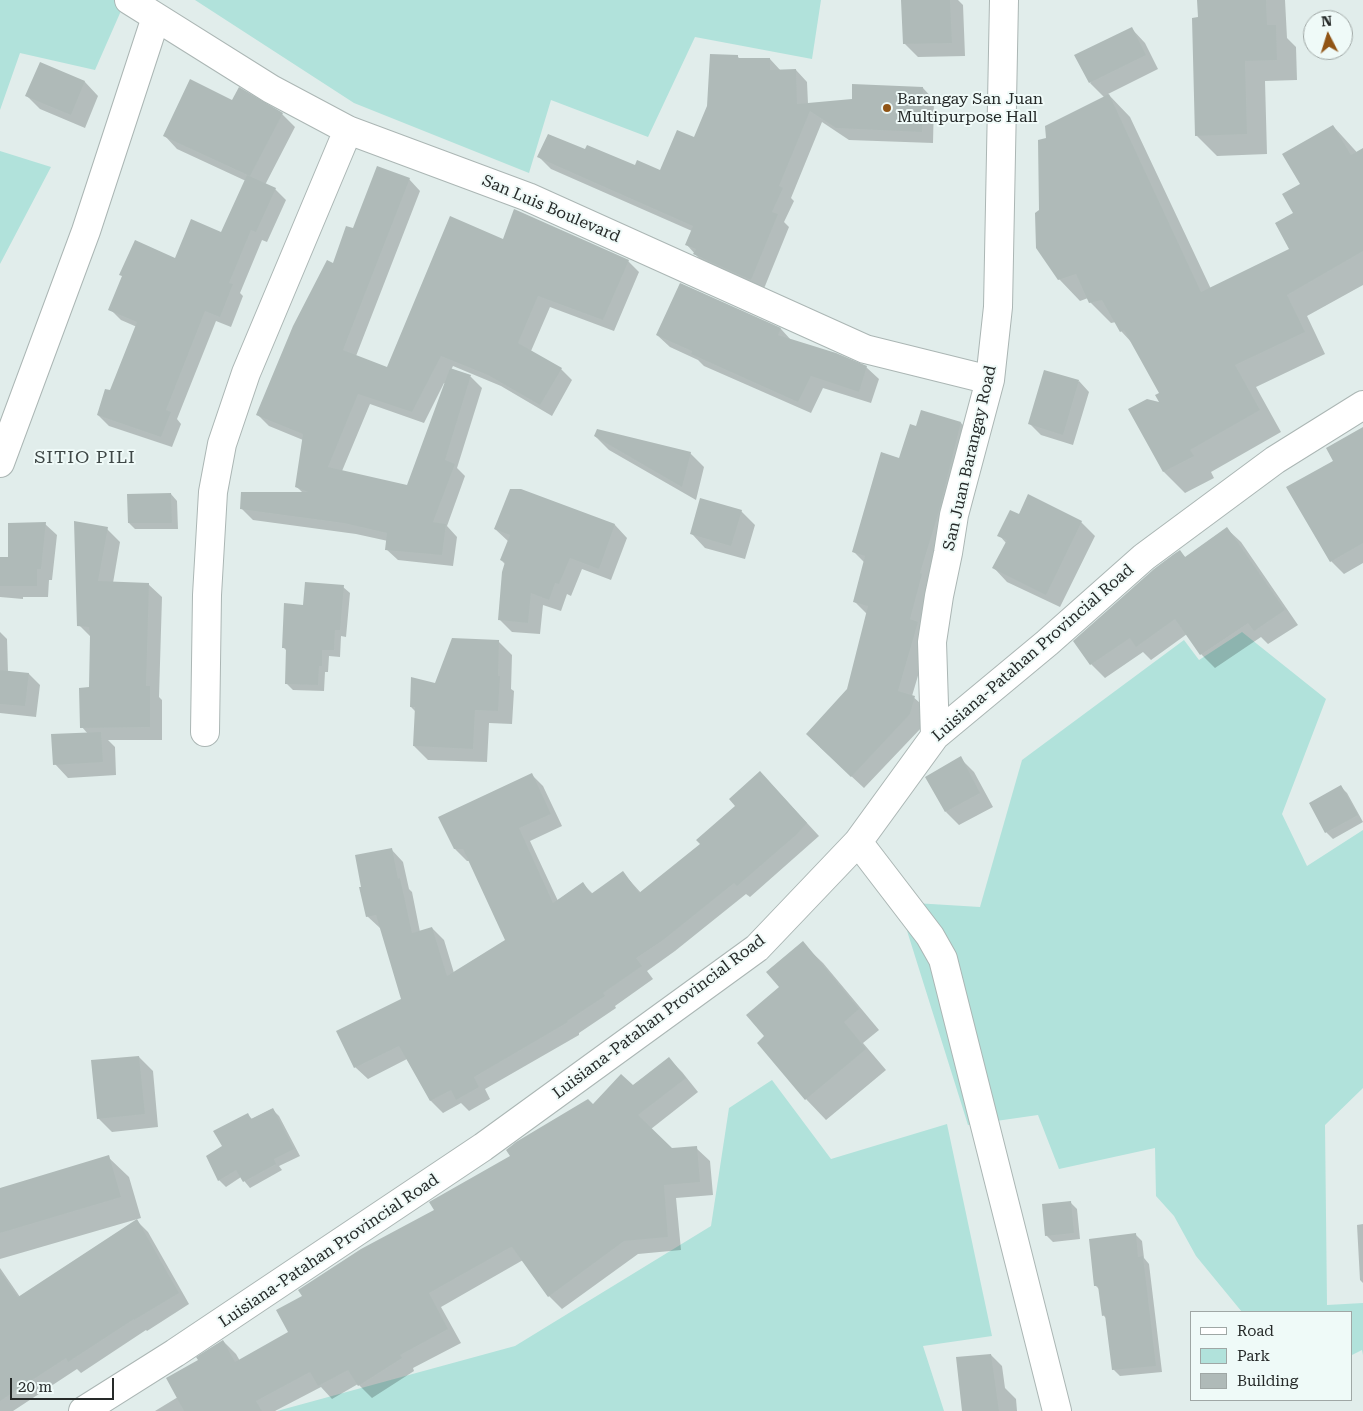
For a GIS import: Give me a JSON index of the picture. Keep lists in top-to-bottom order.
{
  "streets": {
    "street": ["San Luis Boulevard", "San Juan Barangay Road", "Luisiana-Patahan Provincial Road"]
  },
  "crossings": [
    ["San Luis Boulevard", "San Juan Barangay Road"],
    ["San Juan Barangay Road", "Luisiana-Patahan Provincial Road"]
  ],
  "districts": ["SITIO PILI"],
  "places": ["Barangay San Juan Multipurpose Hall"],
  "legend": ["Road", "Park", "Building"],
  "scale_bar": "20 m",
  "north": "top"
}
